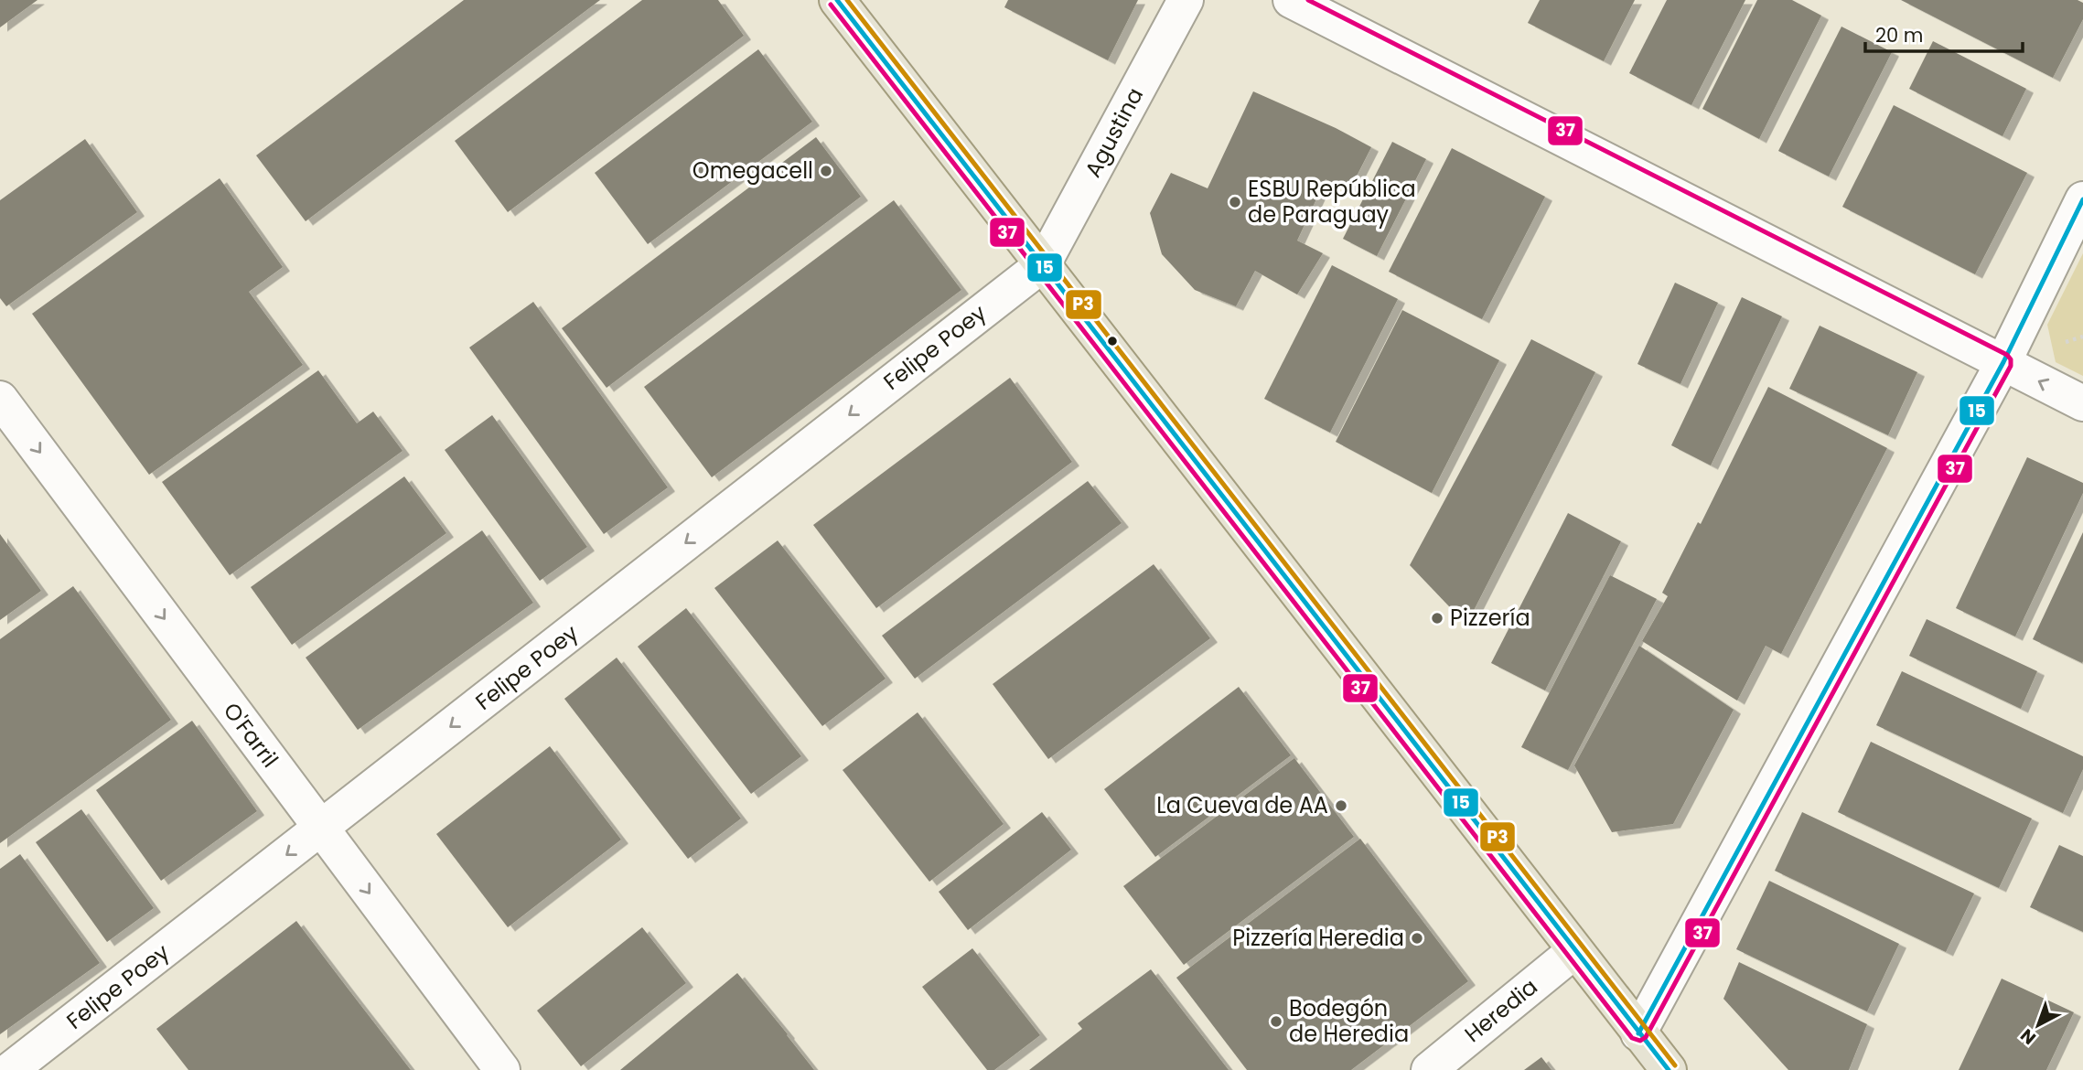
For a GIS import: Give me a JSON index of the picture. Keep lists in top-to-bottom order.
{
  "streets": {
    "street": [
      "Agustina",
      "Felipe Poey",
      "O'Farril",
      "Heredia"
    ]
  },
  "crossings": [
    ["Agustina", "Felipe Poey"],
    ["Felipe Poey", "O'Farril"]
  ],
  "one_way": ["Felipe Poey", "O'Farril"],
  "places": [
    "Omegacell",
    "ESBU República de Paraguay",
    "Pizzería",
    "La Cueva de AA",
    "Pizzería Heredia",
    "Bodegón de Heredia"
  ],
  "lines": ["transit line 15", "transit line 37", "transit line P3"],
  "scale_bar": "20 m",
  "north": "bottom left"
}
